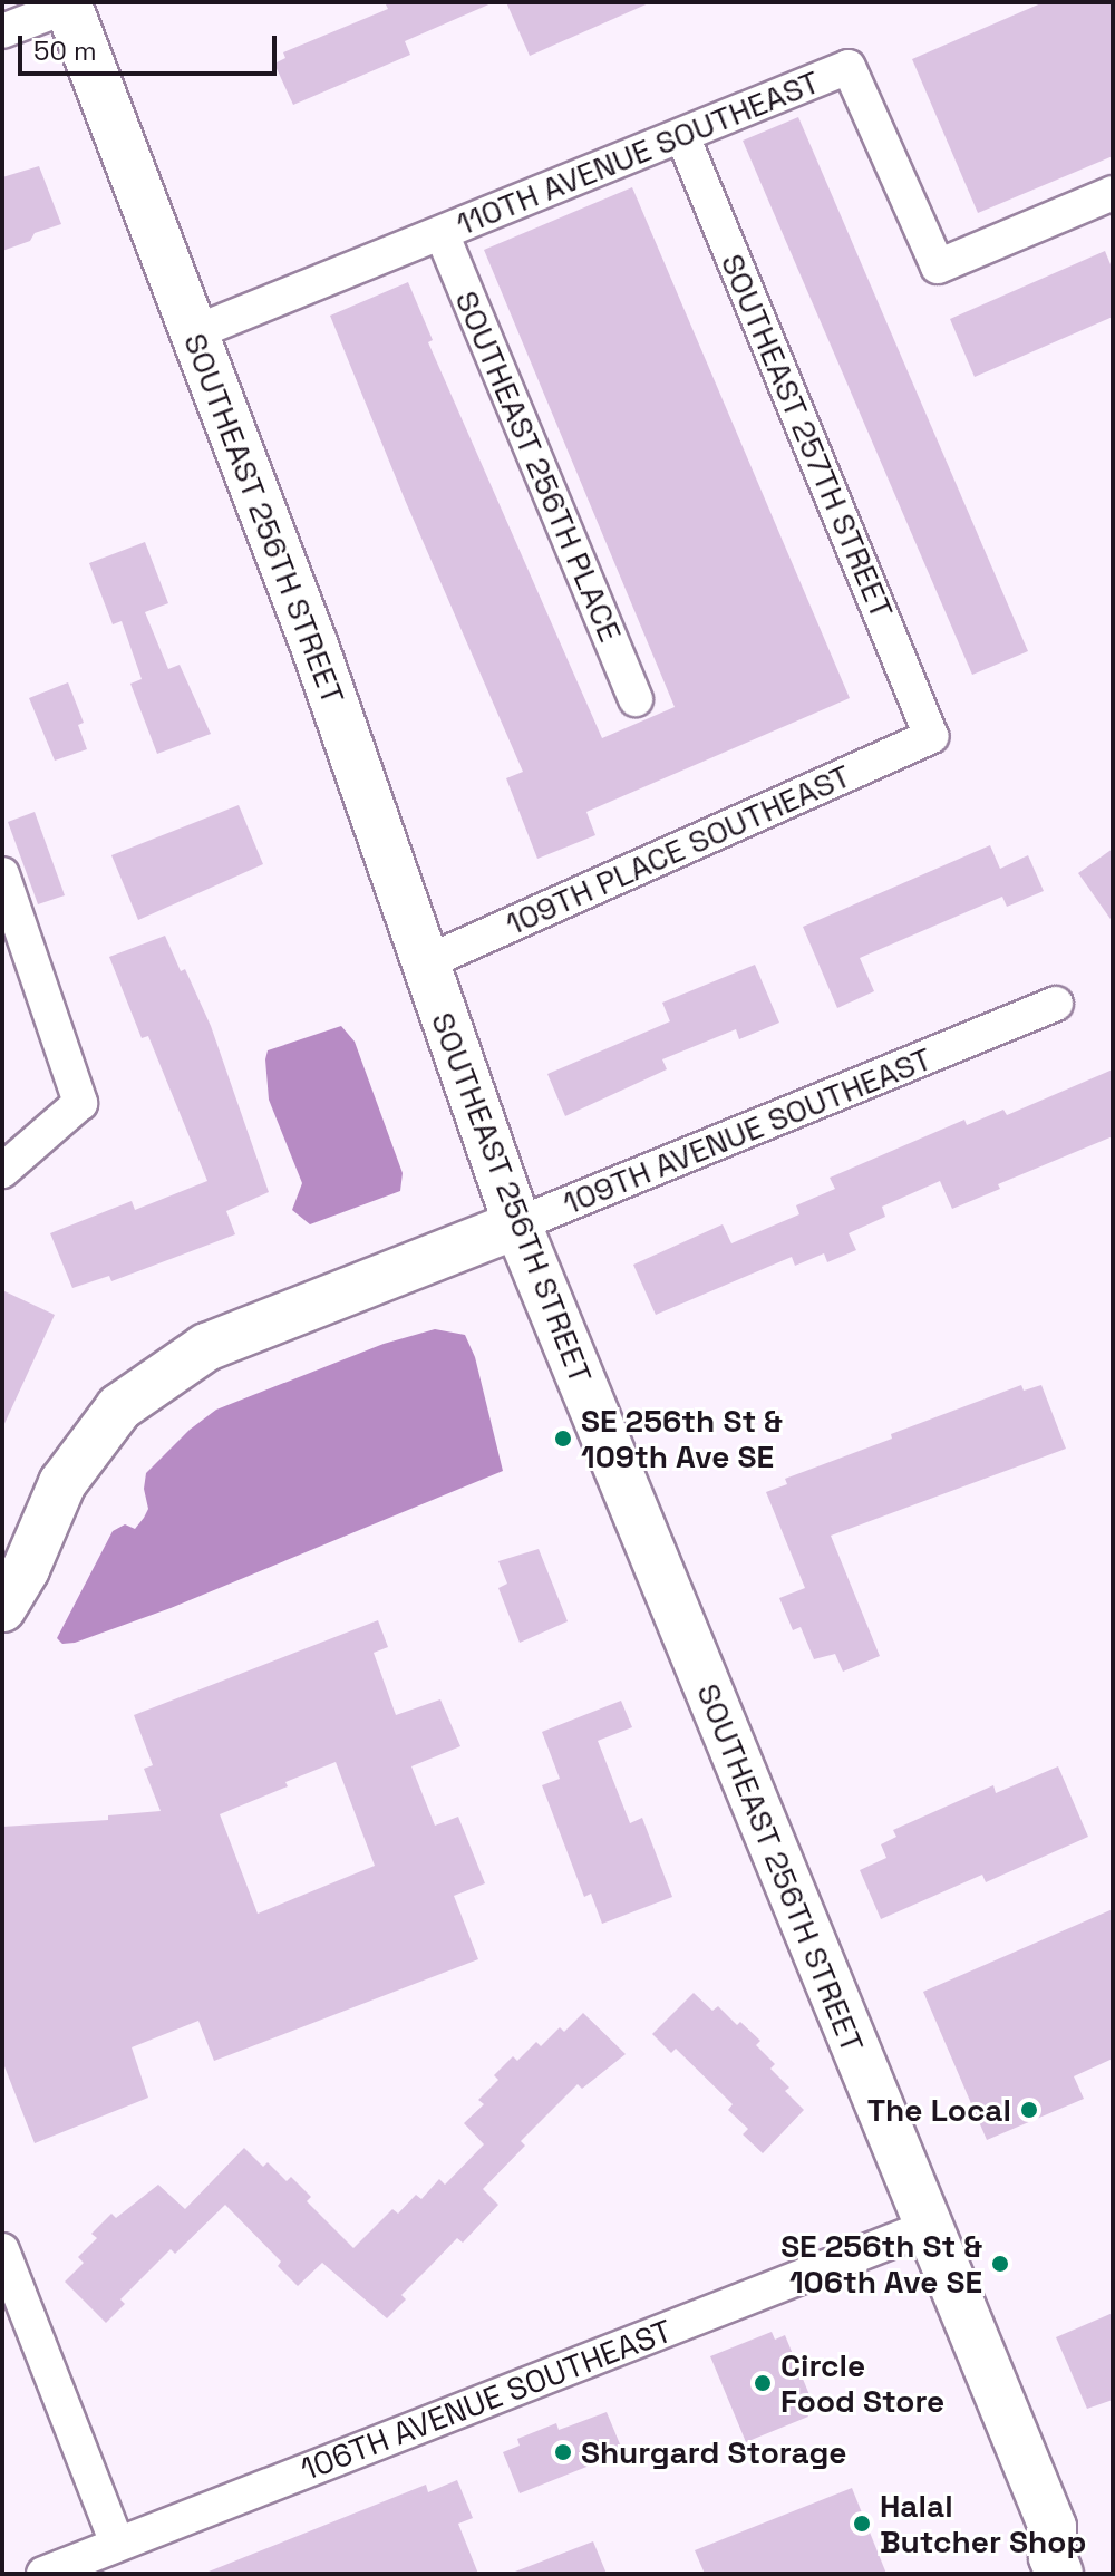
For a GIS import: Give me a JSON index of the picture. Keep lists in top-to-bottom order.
{
  "streets": {
    "main road": ["SOUTHEAST 256TH STREET", "109TH AVENUE SOUTHEAST"],
    "street": [
      "110TH AVENUE SOUTHEAST",
      "SOUTHEAST 257TH STREET",
      "SOUTHEAST 256TH PLACE",
      "109TH PLACE SOUTHEAST",
      "106TH AVENUE SOUTHEAST"
    ]
  },
  "crossings": [
    ["110TH AVENUE SOUTHEAST", "SOUTHEAST 257TH STREET"],
    ["110TH AVENUE SOUTHEAST", "SOUTHEAST 256TH PLACE"],
    ["110TH AVENUE SOUTHEAST", "SOUTHEAST 256TH STREET"],
    ["SOUTHEAST 257TH STREET", "109TH PLACE SOUTHEAST"],
    ["SOUTHEAST 256TH STREET", "109TH PLACE SOUTHEAST"],
    ["SOUTHEAST 256TH STREET", "109TH AVENUE SOUTHEAST"],
    ["SOUTHEAST 256TH STREET", "106TH AVENUE SOUTHEAST"]
  ],
  "places": [
    "SE 256th St & 109th Ave SE",
    "The Local",
    "SE 256th St & 106th Ave SE",
    "Circle Food Store",
    "Shurgard Storage",
    "Halal Butcher Shop"
  ],
  "scale_bar": "50 m"
}
